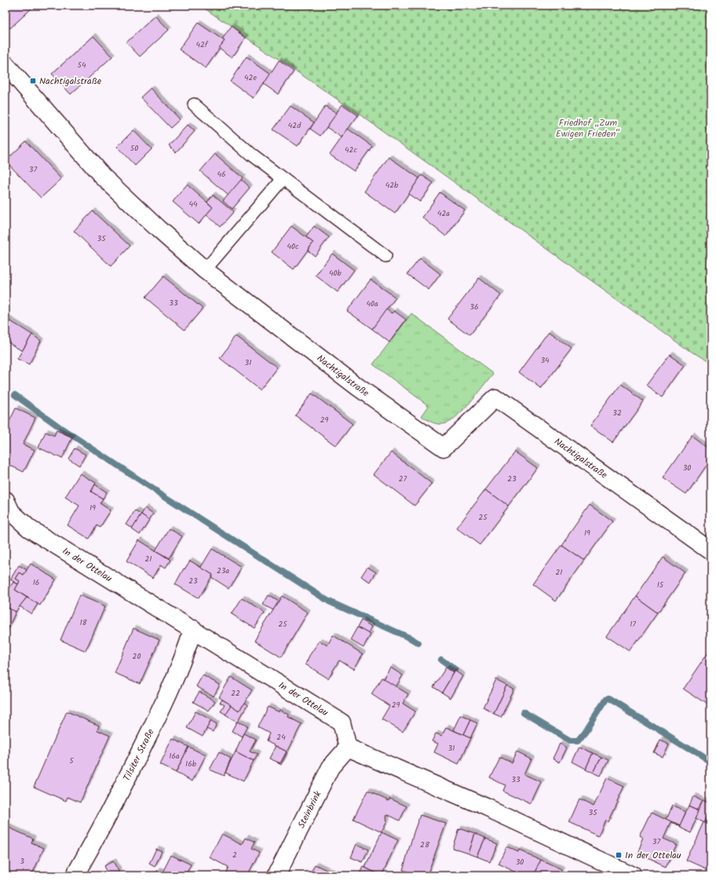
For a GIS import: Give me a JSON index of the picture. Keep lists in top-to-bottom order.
{
  "streets": {
    "street": [
      "Nachtigalstraße",
      "In der Ottelau",
      "Tilsiter Straße",
      "Steinbrink"
    ]
  },
  "crossings": [
    ["In der Ottelau", "Tilsiter Straße"],
    ["In der Ottelau", "Steinbrink"]
  ],
  "parks": ["Friedhof „Zum Ewigen Frieden“"],
  "places": {
    "transit": ["Nachtigalstraße", "In der Ottelau"]
  },
  "house_numbers": [
    "42f",
    "54",
    "42e",
    "42d",
    "50",
    "42c",
    "37",
    "46",
    "42b",
    "44",
    "42a",
    "35",
    "40c",
    "40b",
    "33",
    "40a",
    "36",
    "34",
    "31",
    "32",
    "29",
    "30",
    "27",
    "23",
    "19",
    "25",
    "19",
    "21",
    "23a",
    "21",
    "23",
    "16",
    "15",
    "18",
    "25",
    "17",
    "20",
    "22",
    "29",
    "24",
    "31",
    "16a",
    "5",
    "16b",
    "33",
    "35",
    "37",
    "28",
    "2",
    "3",
    "30"
  ]
}
